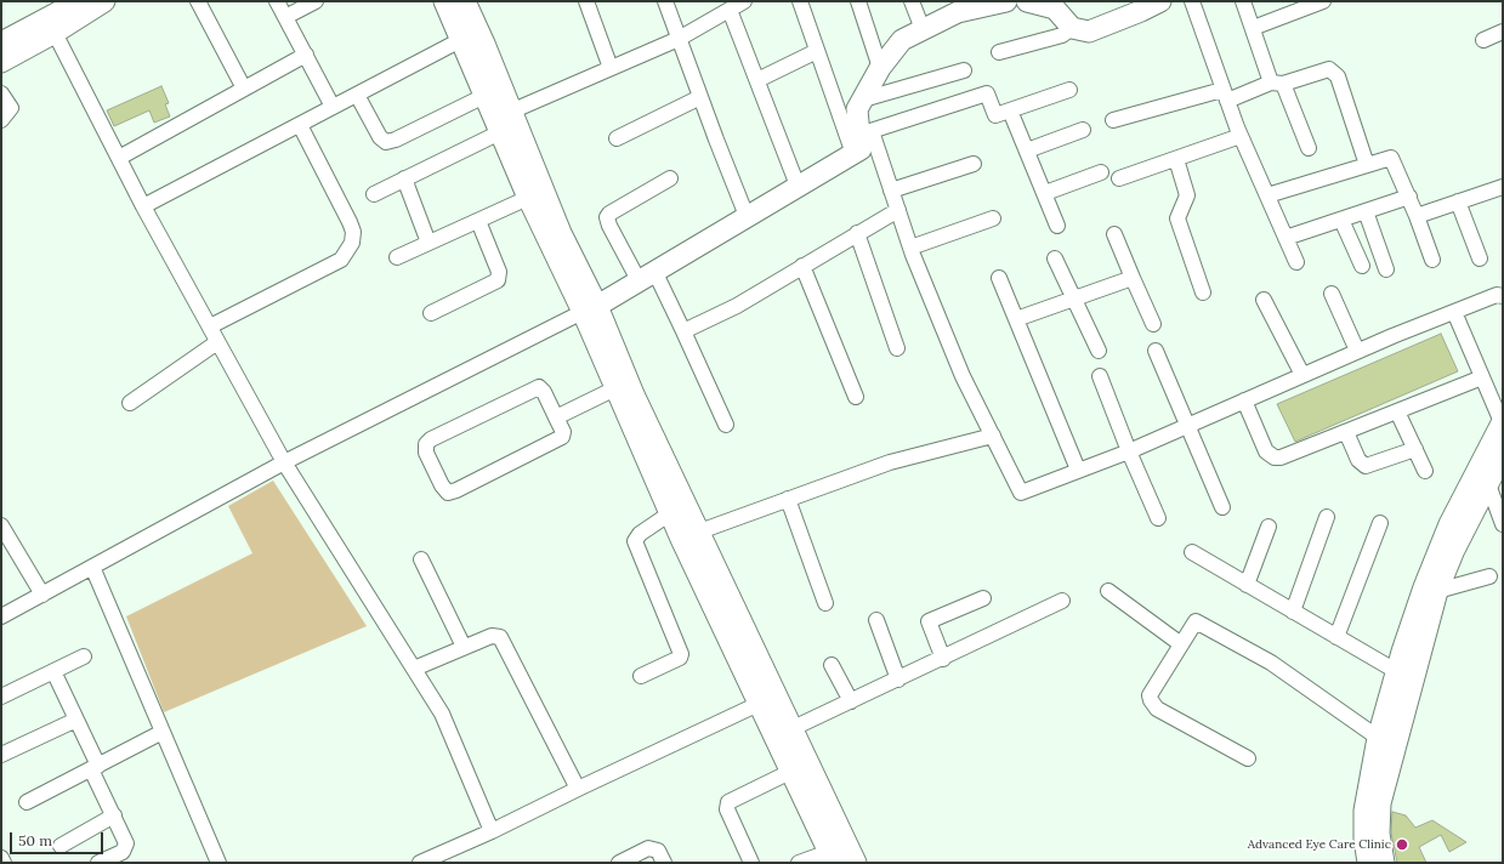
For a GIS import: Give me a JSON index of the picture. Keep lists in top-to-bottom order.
{
  "places": ["Advanced Eye Care Clinic"],
  "scale_bar": "50 m"
}
